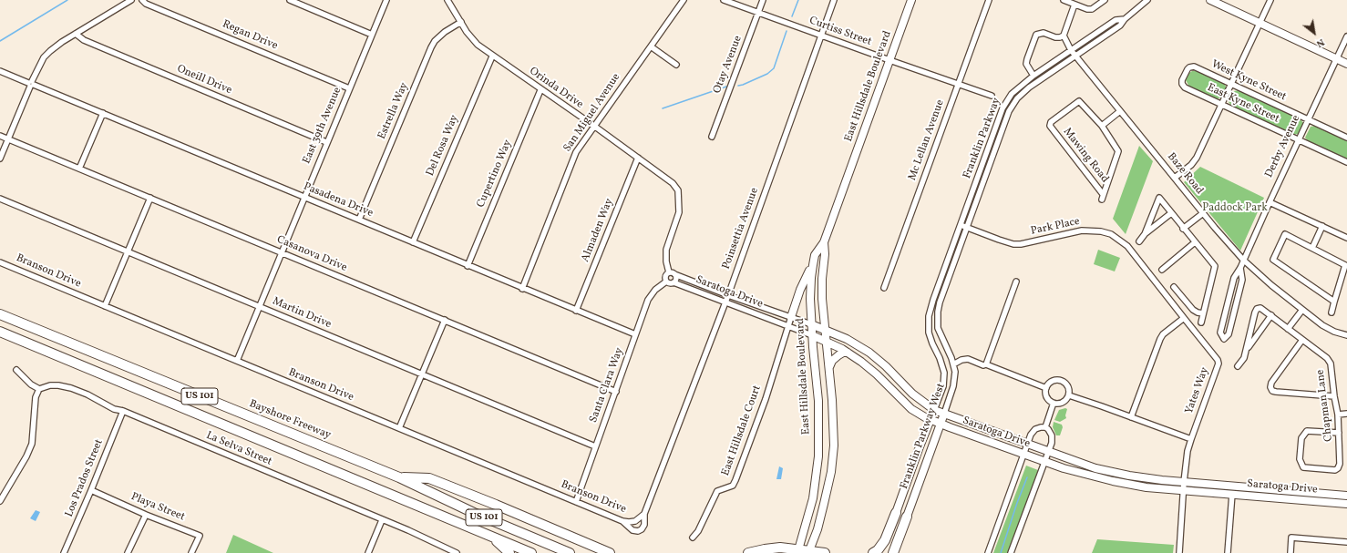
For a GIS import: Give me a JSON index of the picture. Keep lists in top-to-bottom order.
{
  "streets": {
    "highway": ["US 101", "Bayshore Freeway"],
    "main road": ["East Hillsdale Boulevard", "Saratoga Drive", "Franklin Parkway West"],
    "street": [
      "Curtiss Street",
      "Regan Drive",
      "Otay Avenue",
      "Oneill Drive",
      "West Kyne Street",
      "Orinda Drive",
      "East Kyne Street",
      "Estrella Way",
      "San Miguel Avenue",
      "East 39th Avenue",
      "Franklin Parkway",
      "Mc Lellan Avenue",
      "Del Rosa Way",
      "Derby Avenue",
      "Mawing Road",
      "Cupertino Way",
      "Baze Road",
      "Pasadena Drive",
      "Park Place",
      "Poinsettia Avenue",
      "Almaden Way",
      "Casanova Drive",
      "Branson Drive",
      "Martin Drive",
      "Santa Clara Way",
      "Yates Way",
      "Chapman Lane",
      "East Hillsdale Court",
      "La Selva Street",
      "Los Prados Street",
      "Playa Street"
    ]
  },
  "crossings": [
    ["Curtiss Street", "Otay Avenue"],
    ["Curtiss Street", "East Hillsdale Boulevard"],
    ["Curtiss Street", "Mc Lellan Avenue"],
    ["Curtiss Street", "Poinsettia Avenue"],
    ["Regan Drive", "East 39th Avenue"],
    ["Oneill Drive", "East 39th Avenue"],
    ["West Kyne Street", "East Kyne Street"],
    ["West Kyne Street", "Derby Avenue"],
    ["East Hillsdale Boulevard", "Saratoga Drive"],
    ["Orinda Drive", "Estrella Way"],
    ["Orinda Drive", "San Miguel Avenue"],
    ["Orinda Drive", "Del Rosa Way"],
    ["Orinda Drive", "Cupertino Way"],
    ["Orinda Drive", "Almaden Way"],
    ["Orinda Drive", "Saratoga Drive"],
    ["Orinda Drive", "Santa Clara Way"],
    ["East Kyne Street", "Derby Avenue"],
    ["Estrella Way", "Pasadena Drive"],
    ["San Miguel Avenue", "Pasadena Drive"],
    ["East 39th Avenue", "Pasadena Drive"],
    ["East 39th Avenue", "Casanova Drive"],
    ["East 39th Avenue", "Branson Drive"],
    ["East 39th Avenue", "Martin Drive"],
    ["Franklin Parkway", "Baze Road"],
    ["Franklin Parkway", "Franklin Parkway West"],
    ["Del Rosa Way", "Pasadena Drive"],
    ["Derby Avenue", "Baze Road"],
    ["Cupertino Way", "Pasadena Drive"],
    ["Pasadena Drive", "Almaden Way"],
    ["Pasadena Drive", "Santa Clara Way"],
    ["Park Place", "Yates Way"],
    ["Park Place", "Franklin Parkway West"],
    ["Poinsettia Avenue", "Branson Drive"],
    ["Poinsettia Avenue", "Saratoga Drive"],
    ["Casanova Drive", "Santa Clara Way"],
    ["Branson Drive", "Santa Clara Way"],
    ["Saratoga Drive", "Santa Clara Way"],
    ["Saratoga Drive", "Yates Way"],
    ["Saratoga Drive", "East Hillsdale Court"],
    ["Saratoga Drive", "Franklin Parkway West"],
    ["Martin Drive", "Santa Clara Way"],
    ["La Selva Street", "Los Prados Street"],
    ["Los Prados Street", "Playa Street"]
  ],
  "parks": ["Paddock Park"],
  "north": "bottom right"
}
